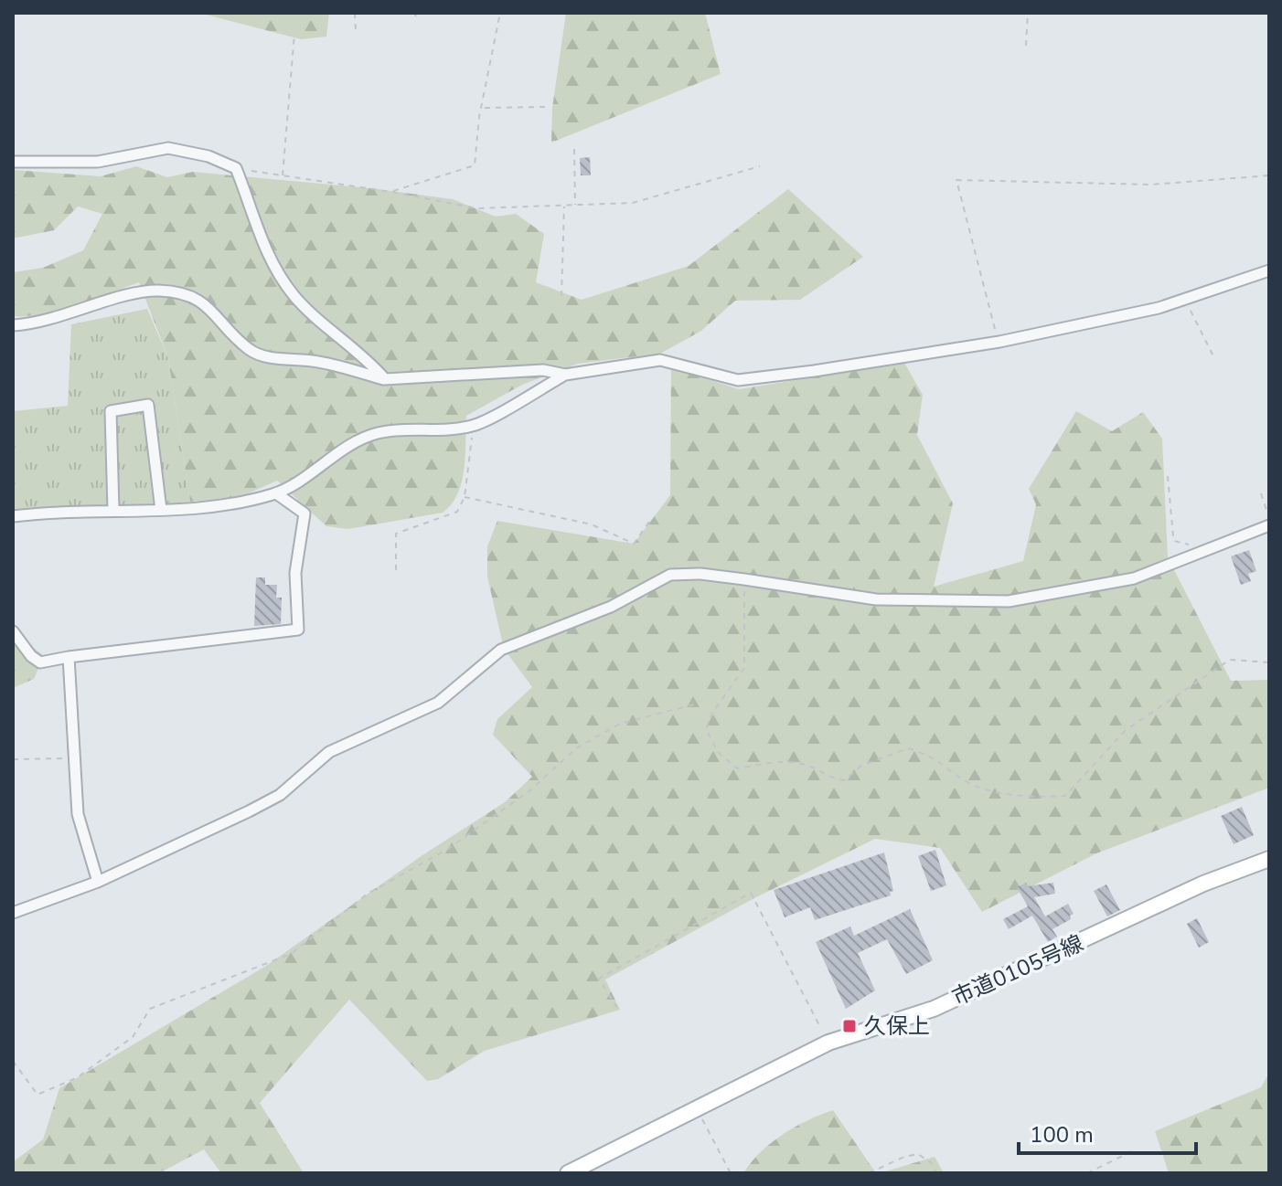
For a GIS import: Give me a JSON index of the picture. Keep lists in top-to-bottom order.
{
  "streets": {
    "street": ["市道0105号線"]
  },
  "places": {
    "transit": ["久保上"]
  },
  "scale_bar": "100 m"
}
